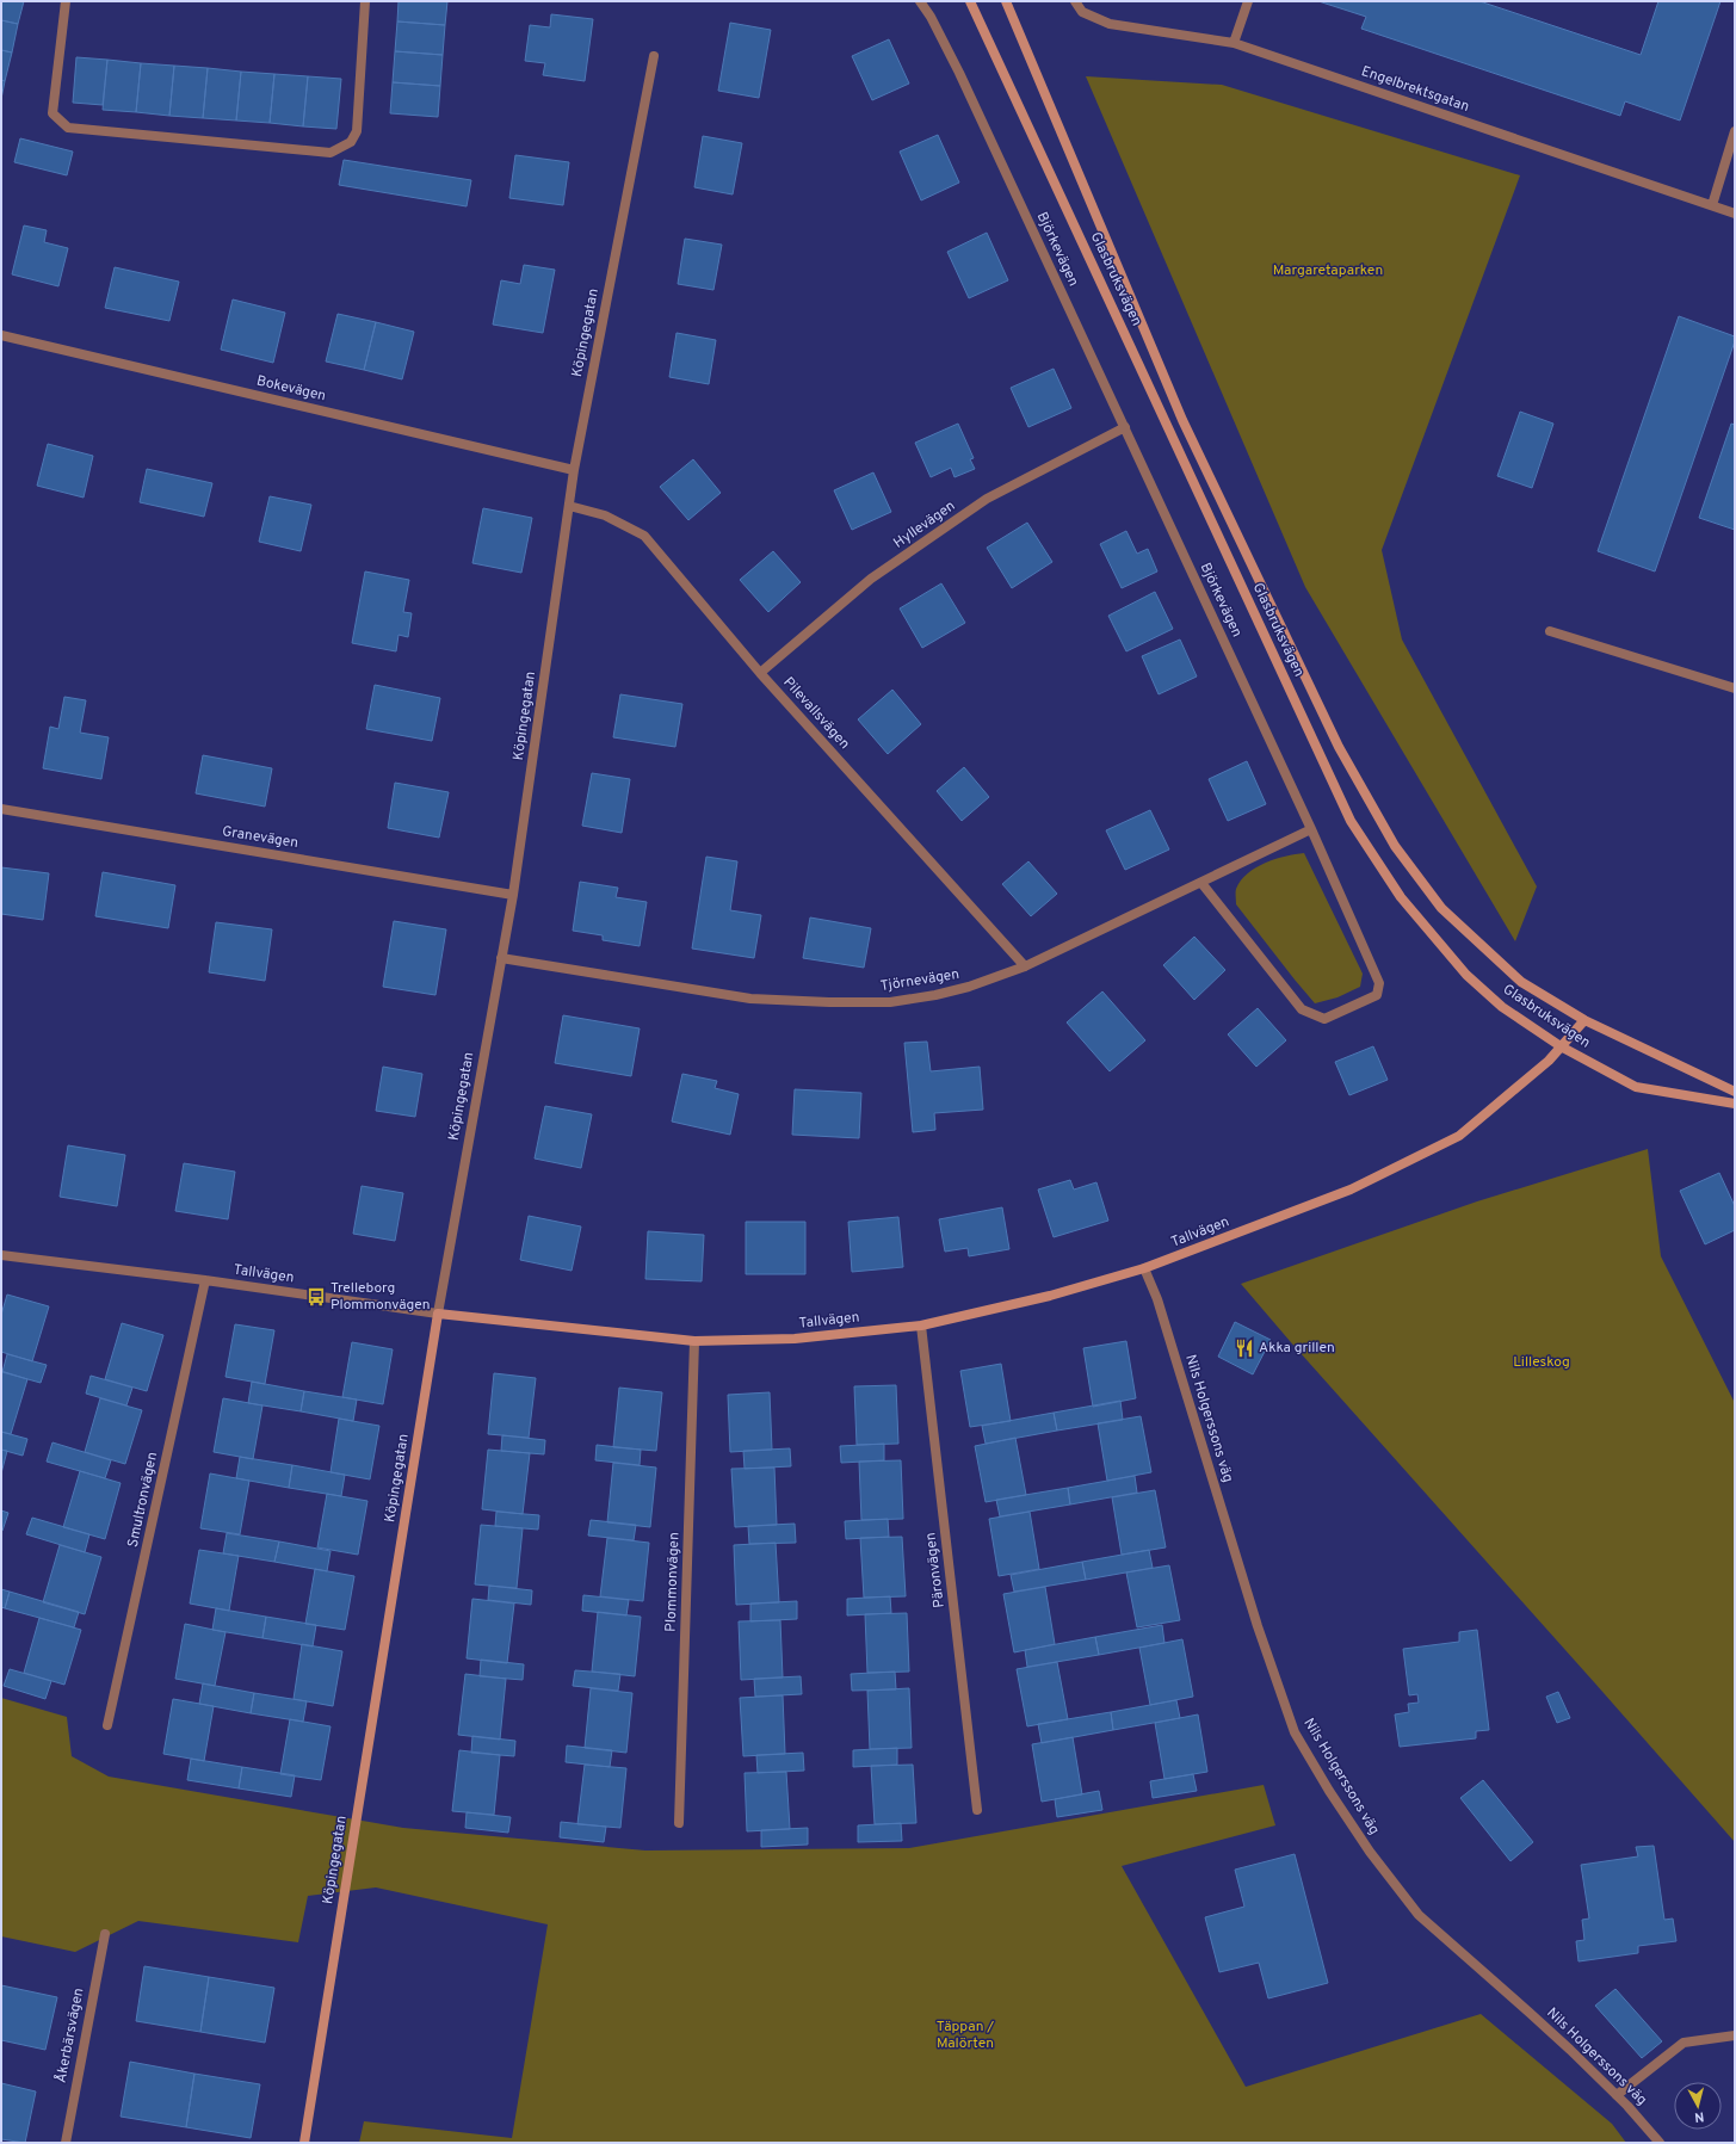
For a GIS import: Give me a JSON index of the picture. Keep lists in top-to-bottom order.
{
  "streets": {
    "main road": ["Glasbruksvägen", "Köpingegatan", "Tallvägen"],
    "street": [
      "Engelbrektsgatan",
      "Björkevägen",
      "Bokevägen",
      "Hyllevägen",
      "Pilevallsvägen",
      "Granevägen",
      "Tjörnevägen",
      "Nils Holgerssons väg",
      "Smultronvägen",
      "Päronvägen",
      "Plommonvägen",
      "Åkerbärsvägen"
    ]
  },
  "crossings": [
    ["Björkevägen", "Hyllevägen"],
    ["Björkevägen", "Tjörnevägen"],
    ["Glasbruksvägen", "Tallvägen"],
    ["Köpingegatan", "Bokevägen"],
    ["Köpingegatan", "Pilevallsvägen"],
    ["Köpingegatan", "Granevägen"],
    ["Köpingegatan", "Tjörnevägen"],
    ["Köpingegatan", "Tallvägen"],
    ["Hyllevägen", "Pilevallsvägen"],
    ["Pilevallsvägen", "Tjörnevägen"],
    ["Tallvägen", "Nils Holgerssons väg"],
    ["Tallvägen", "Smultronvägen"],
    ["Tallvägen", "Päronvägen"],
    ["Tallvägen", "Plommonvägen"]
  ],
  "parks": ["Margaretaparken", "Lilleskog", "Täppan / Malörten"],
  "places": {
    "bus stop": ["Trelleborg Plommonvägen"],
    "restaurant": ["Akka grillen"]
  },
  "north": "bottom"
}
